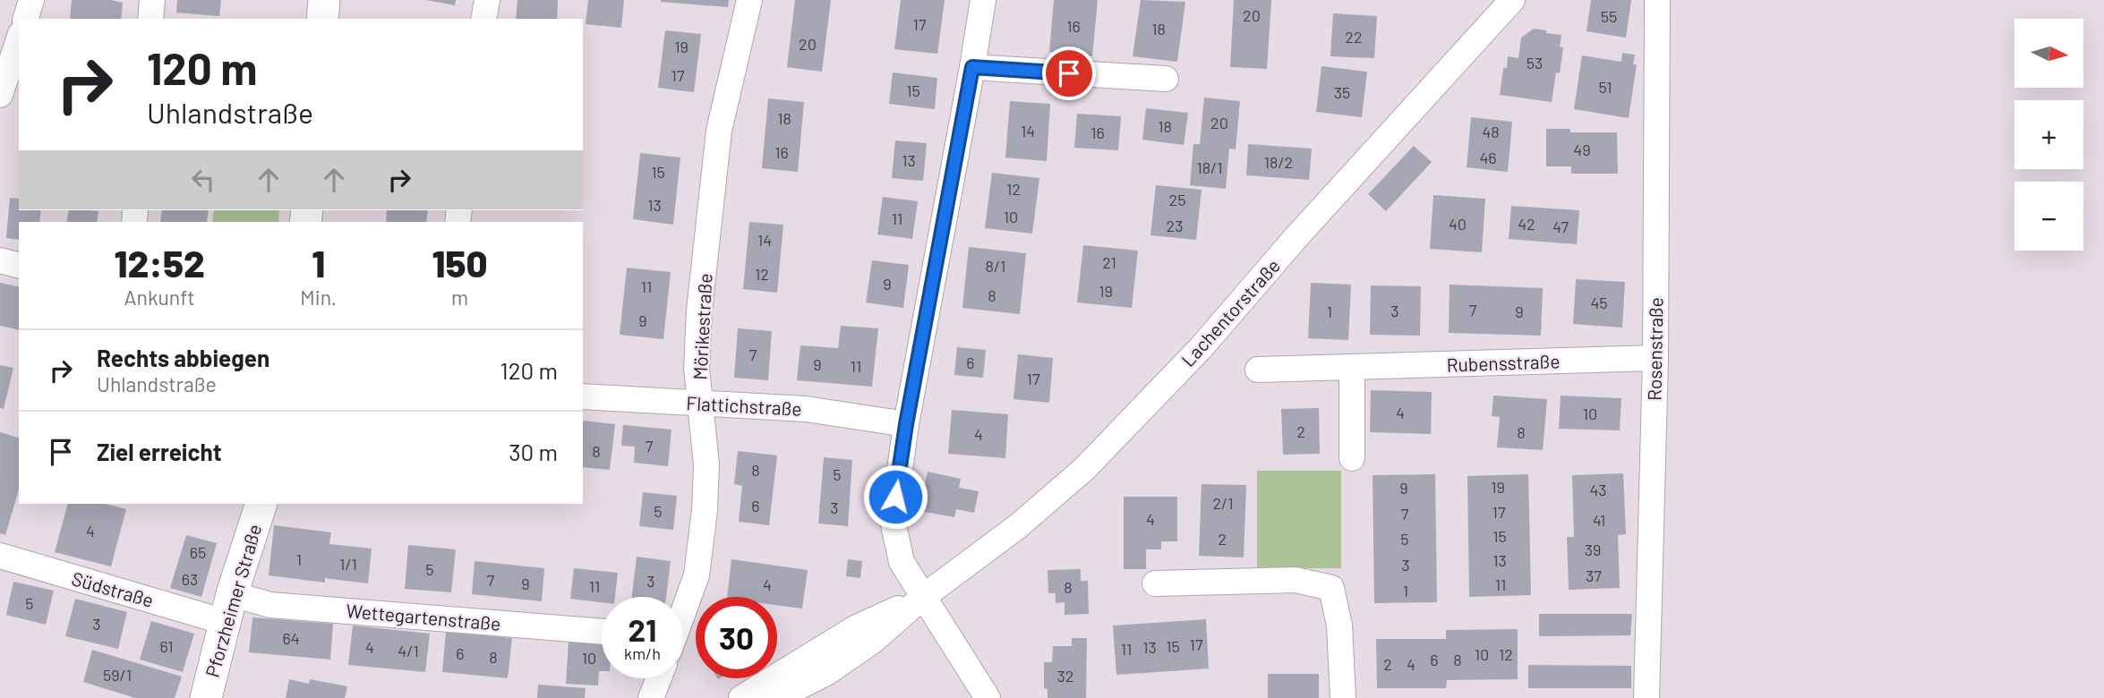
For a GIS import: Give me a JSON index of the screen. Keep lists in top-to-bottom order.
{
  "streets": {
    "street": [
      "Lachentorstraße",
      "Mörikestraße",
      "Rosenstraße",
      "Rubensstraße",
      "Flattichstraße",
      "Südstraße",
      "Pforzheimer Straße",
      "Wettegartenstraße"
    ]
  },
  "crossings": [
    ["Mörikestraße", "Flattichstraße"],
    ["Rosenstraße", "Rubensstraße"],
    ["Südstraße", "Pforzheimer Straße"],
    ["Südstraße", "Wettegartenstraße"],
    ["Pforzheimer Straße", "Wettegartenstraße"]
  ],
  "house_numbers": [
    "20",
    "55",
    "17",
    "16",
    "18",
    "22",
    "20",
    "19",
    "53",
    "17",
    "51",
    "15",
    "35",
    "18",
    "20",
    "18",
    "14",
    "48",
    "16",
    "49",
    "16",
    "46",
    "13",
    "18/2",
    "18/1",
    "15",
    "12",
    "25",
    "13",
    "10",
    "11",
    "40",
    "42",
    "23",
    "47",
    "14",
    "21",
    "8/1",
    "12",
    "9",
    "11",
    "19",
    "8",
    "45",
    "7",
    "3",
    "1",
    "9",
    "9",
    "7",
    "6",
    "9",
    "11",
    "17",
    "4",
    "10",
    "2",
    "8",
    "4",
    "7",
    "8",
    "8",
    "5",
    "19",
    "9",
    "43",
    "2/1",
    "6",
    "3",
    "5",
    "17",
    "7",
    "4",
    "41",
    "4",
    "15",
    "2",
    "5",
    "39",
    "65",
    "1",
    "13",
    "1/1",
    "3",
    "5",
    "37",
    "63",
    "7",
    "3",
    "9",
    "4",
    "11",
    "11",
    "8",
    "1",
    "5",
    "3",
    "64",
    "17",
    "61",
    "15",
    "4",
    "13",
    "11",
    "4/1",
    "6",
    "10",
    "12",
    "8",
    "10",
    "6",
    "8",
    "2",
    "4",
    "59/1",
    "32"
  ],
  "north": "right",
  "page": {
    "map_buttons": ["+", "−"],
    "turn": ["120 m", "Uhlandstraße"],
    "eta": [
      "12:52",
      "Ankunft",
      "1",
      "Min.",
      "150",
      "m"
    ],
    "list": [
      {
        "name": "Rechts abbiegen",
        "note": "Uhlandstraße",
        "value": "120 m"
      },
      {
        "name": "Ziel erreicht",
        "value": "30 m"
      }
    ],
    "speed": "21 km/h",
    "limit": "30"
  }
}
